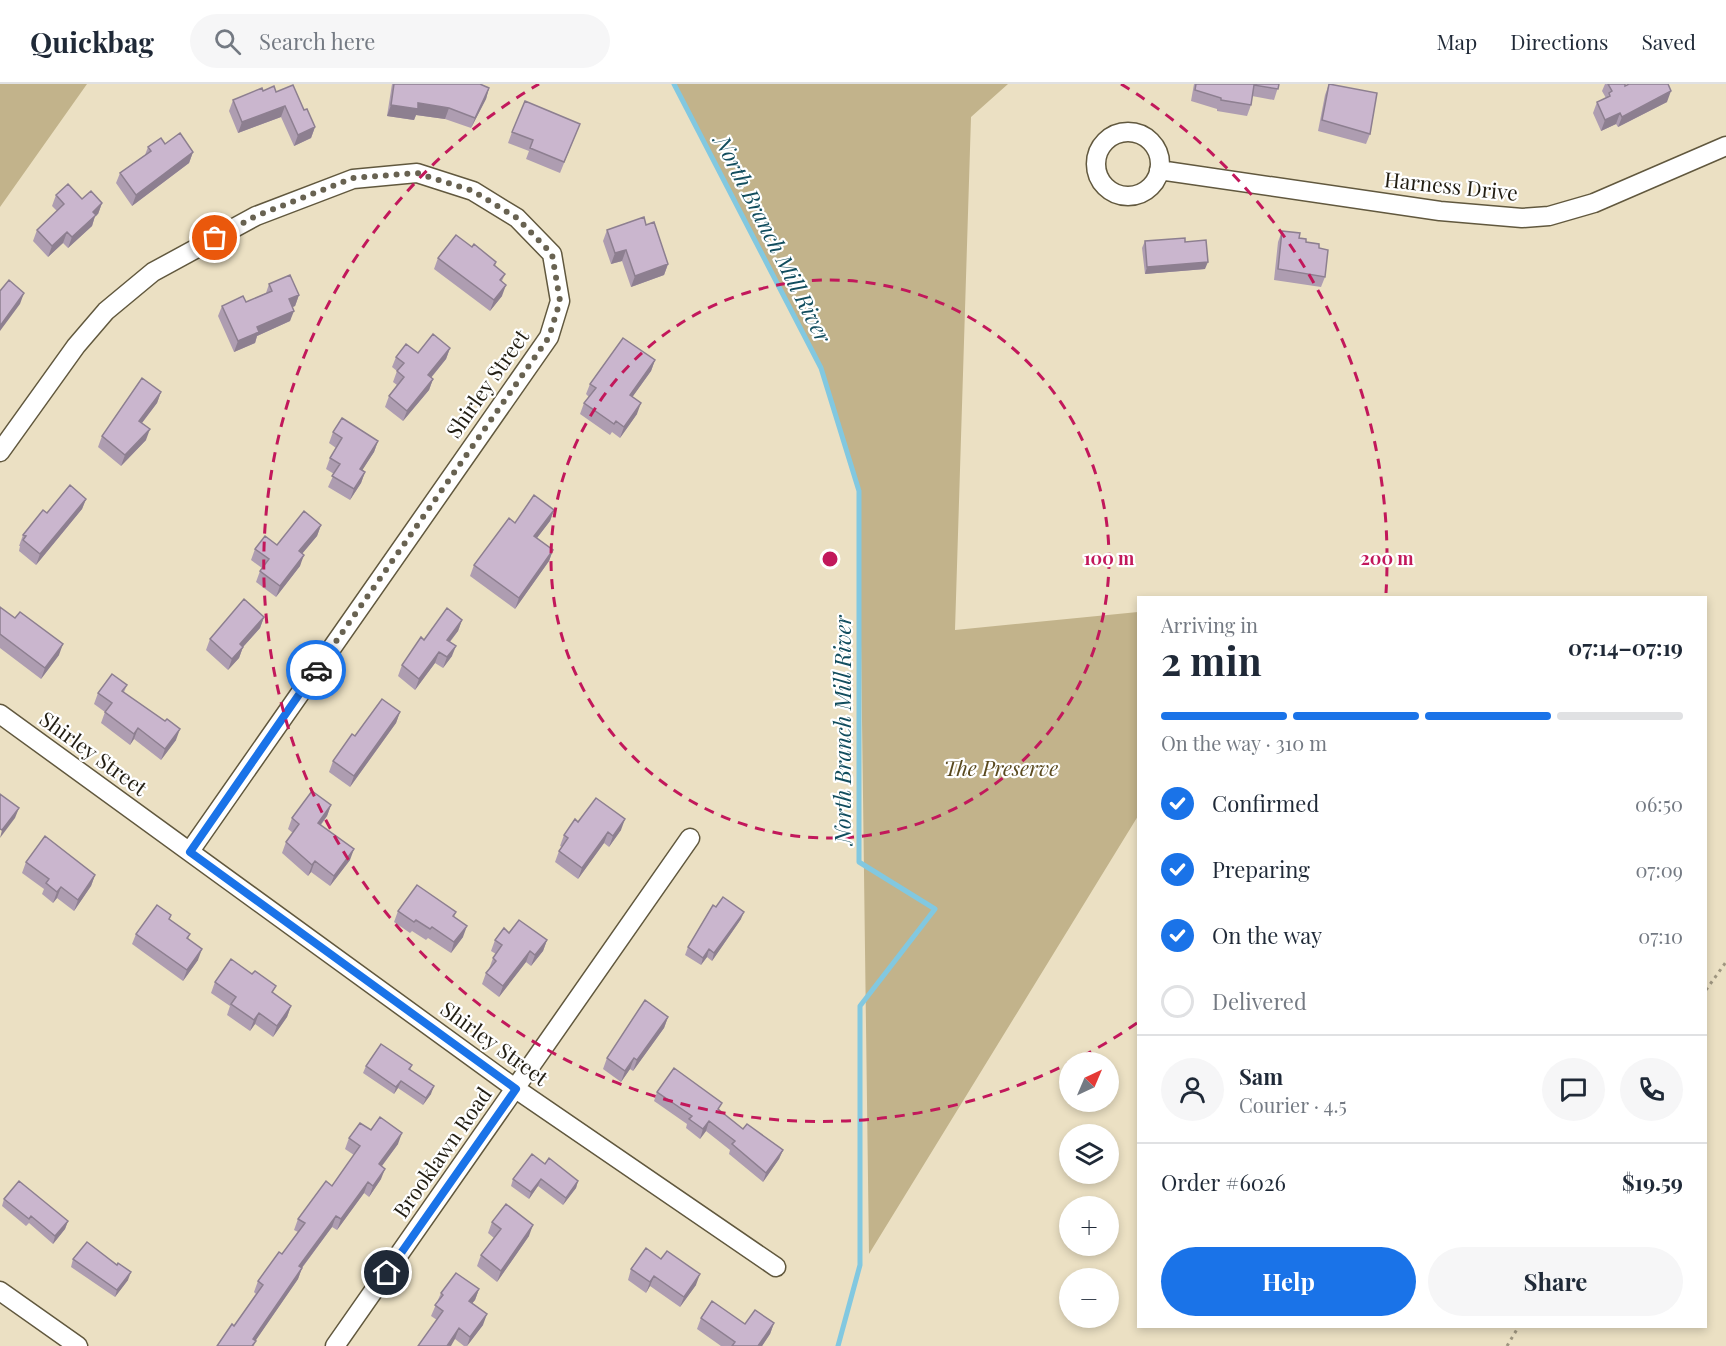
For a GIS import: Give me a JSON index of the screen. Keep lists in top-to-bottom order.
{
  "streets": {
    "street": ["Harness Drive", "Shirley Street", "Brooklawn Road"]
  },
  "crossings": [
    ["Shirley Street", "Brooklawn Road"]
  ],
  "water": ["North Branch Mill River"],
  "parks": ["The Preserve"],
  "north": "top right",
  "page": {
    "header": "Quickbag",
    "search": "Search here",
    "nav": ["Map", "Directions", "Saved"],
    "heading": ["2 min", "Arriving in", "07:14–07:19"],
    "panel": [
      "Sam",
      "Courier · 4.5",
      "Order #6026",
      "$19.59"
    ],
    "bar": "On the way · 310 m",
    "list": [
      ["Confirmed", "06:50"],
      ["Preparing", "07:09"],
      ["On the way", "07:10"],
      "Delivered"
    ],
    "map_buttons": ["+", "−"],
    "buttons": ["Help", "Share"]
  },
  "rings": ["100 m", "200 m"]
}
